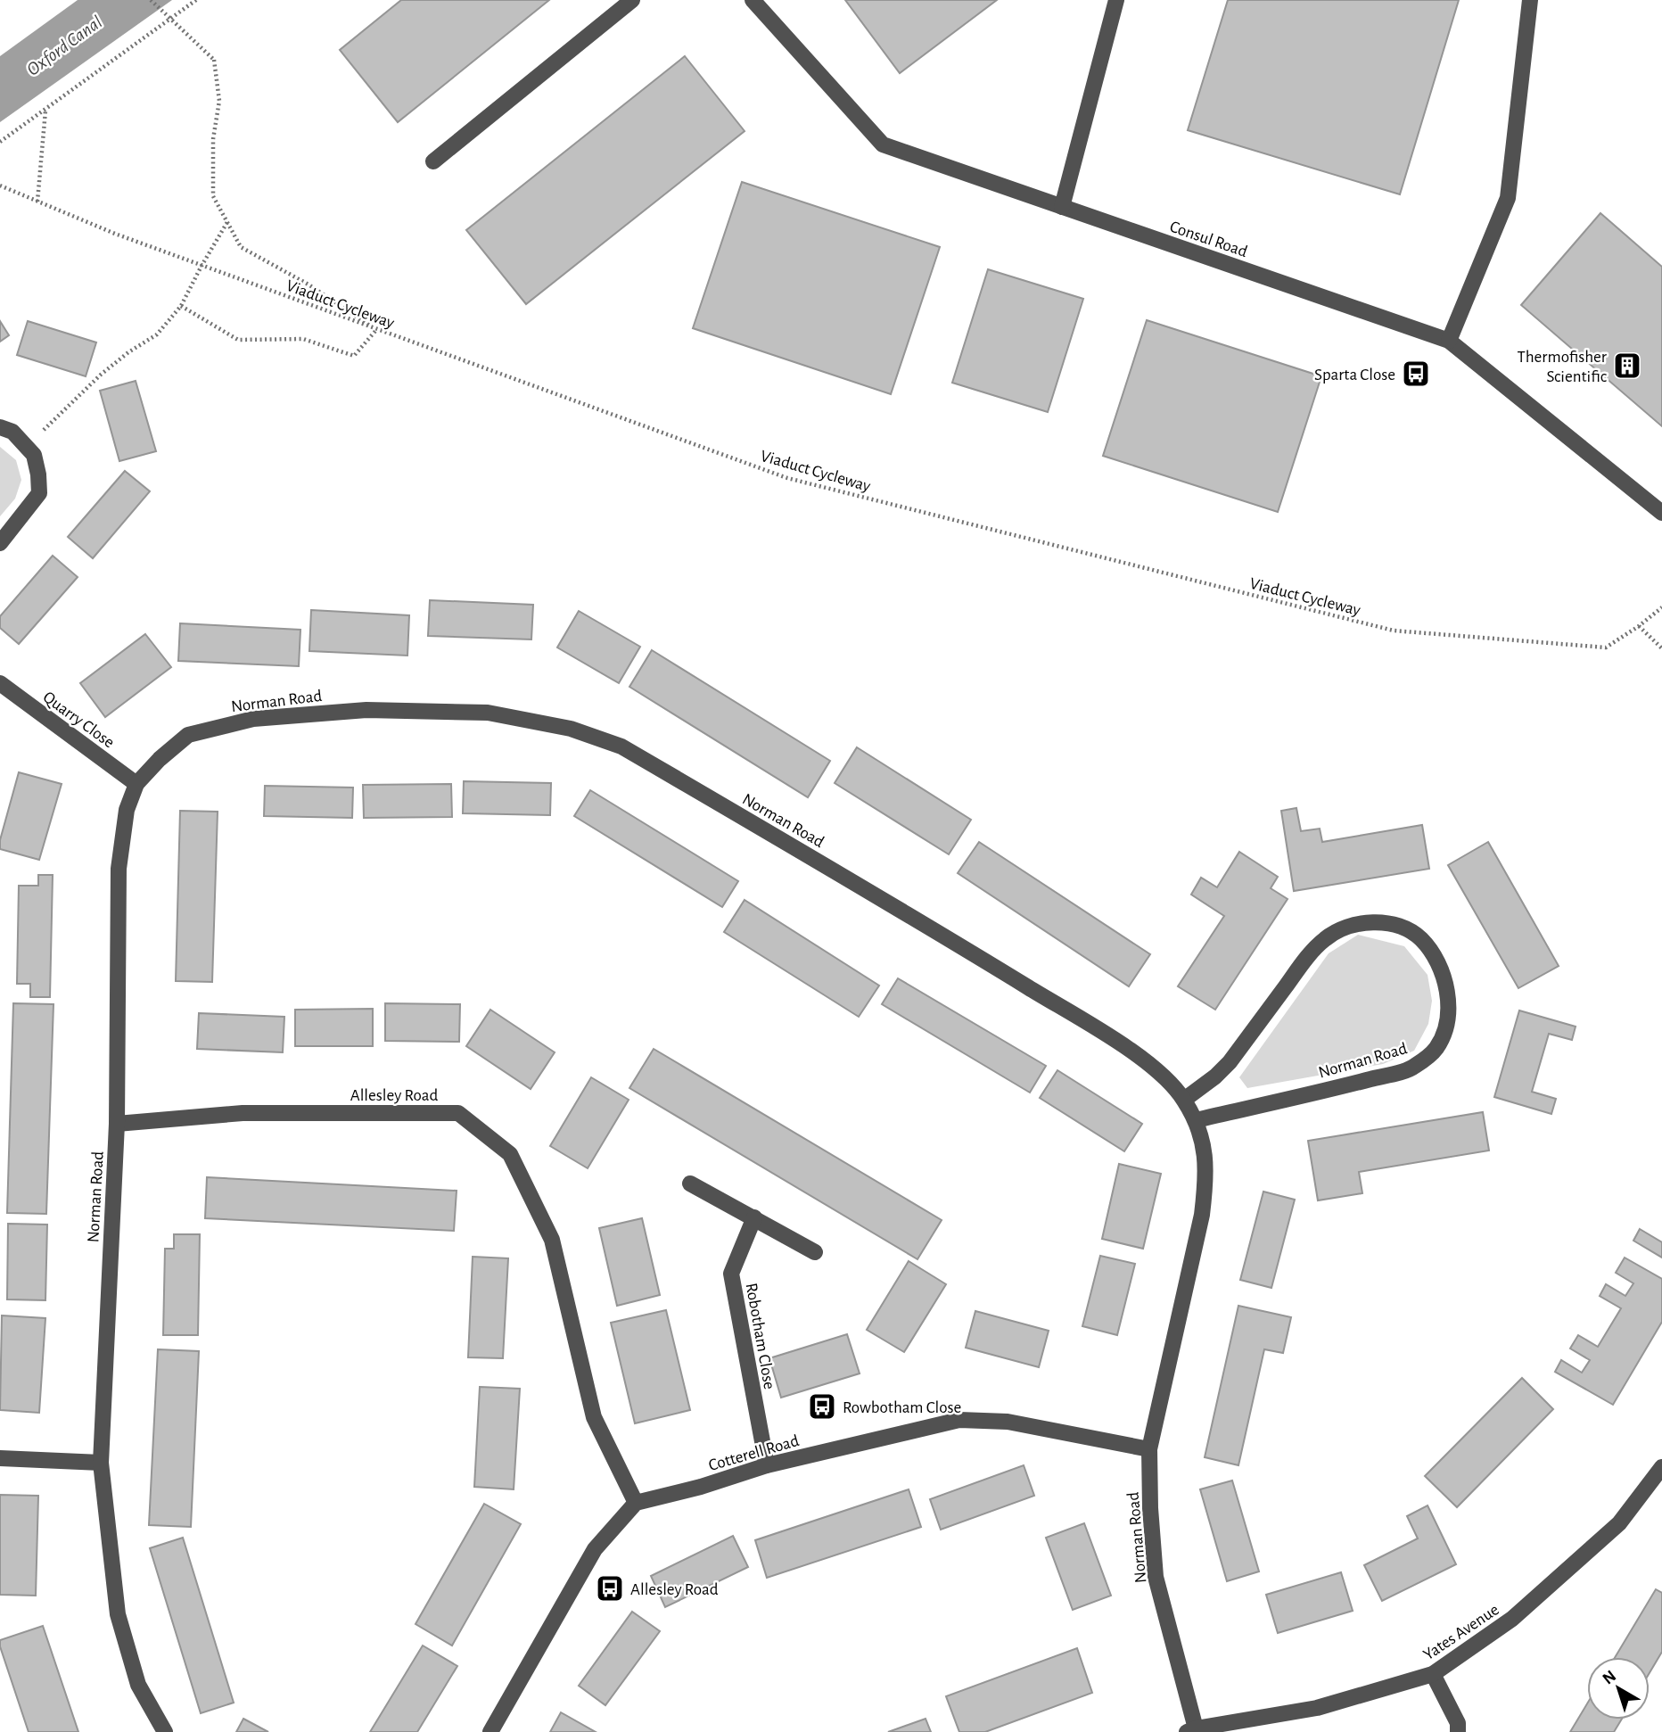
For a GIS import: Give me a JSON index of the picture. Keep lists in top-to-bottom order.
{
  "streets": {
    "street": [
      "Consul Road",
      "Norman Road",
      "Quarry Close",
      "Allesley Road",
      "Robotham Close",
      "Cotterell Road",
      "Yates Avenue"
    ],
    "path": ["Viaduct Cycleway"]
  },
  "crossings": [
    ["Norman Road", "Quarry Close"],
    ["Norman Road", "Allesley Road"],
    ["Norman Road", "Cotterell Road"],
    ["Norman Road", "Yates Avenue"],
    ["Allesley Road", "Cotterell Road"],
    ["Robotham Close", "Cotterell Road"]
  ],
  "water": ["Oxford Canal"],
  "places": {
    "building": ["Thermofisher Scientific"],
    "bus stop": ["Sparta Close", "Rowbotham Close", "Allesley Road"]
  },
  "north": "top left"
}
